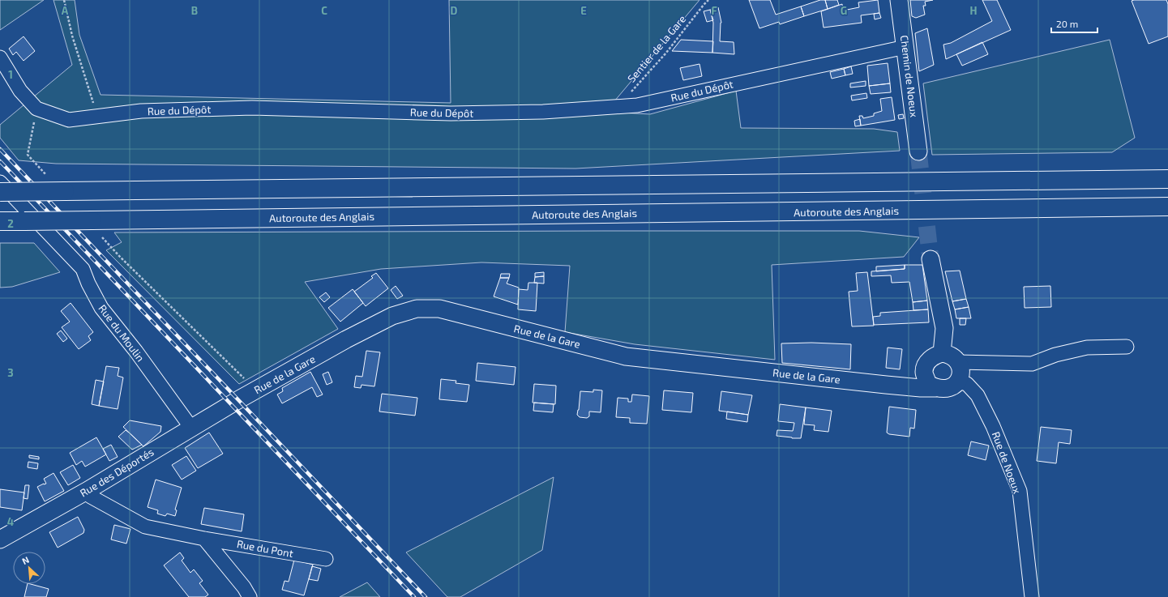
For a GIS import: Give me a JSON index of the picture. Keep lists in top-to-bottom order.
{
  "streets": {
    "highway": ["Autoroute des Anglais"],
    "street": [
      "Chemin de Noeux",
      "Rue du Dépôt",
      "Rue du Moulin",
      "Rue de la Gare",
      "Rue de Noeux",
      "Rue des Déportés",
      "Rue du Pont"
    ],
    "path": ["Sentier de la Gare"]
  },
  "crossings": [
    ["Sentier de la Gare", "Rue du Dépôt"],
    ["Chemin de Noeux", "Rue du Dépôt"],
    ["Rue du Moulin", "Rue des Déportés"],
    ["Rue de la Gare", "Rue de Noeux"],
    ["Rue de la Gare", "Rue des Déportés"],
    ["Rue des Déportés", "Rue du Pont"]
  ],
  "scale_bar": "20 m",
  "north": "top left",
  "grid": {
    "columns": [
      "A",
      "B",
      "C",
      "D",
      "E",
      "F",
      "G",
      "H"
    ],
    "rows": [
      "1",
      "2",
      "3",
      "4"
    ]
  }
}
